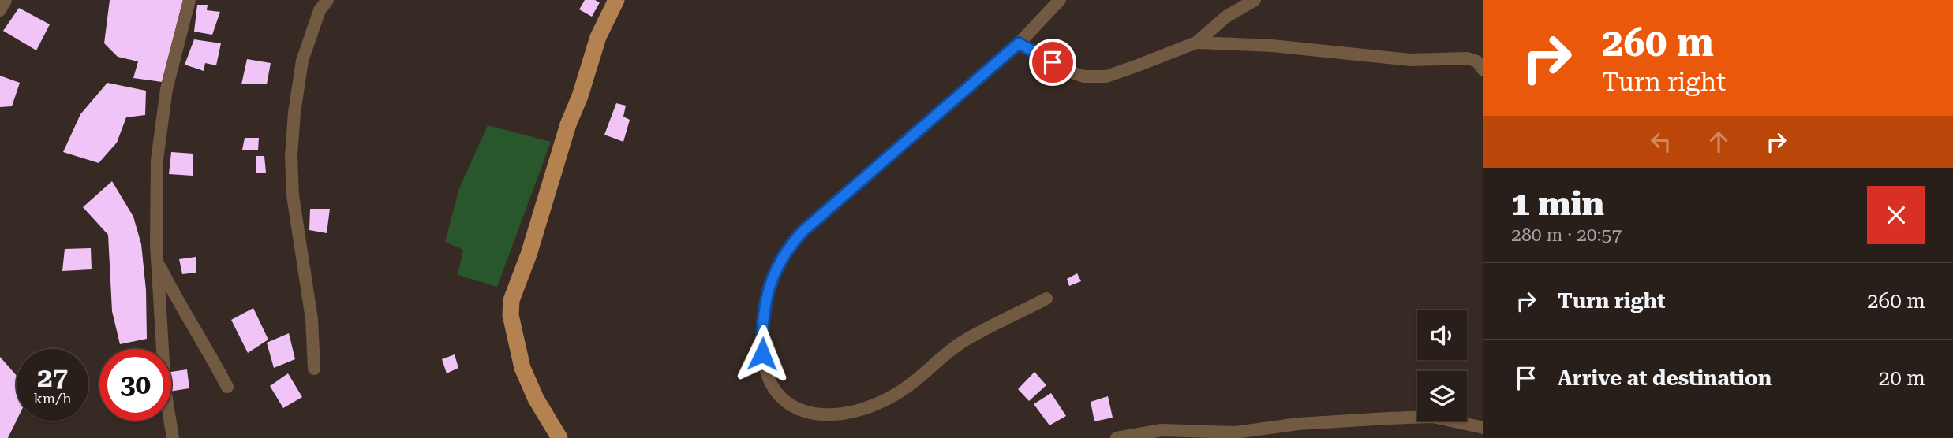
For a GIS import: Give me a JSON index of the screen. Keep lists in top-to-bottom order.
{
  "page": {
    "turn": ["260 m", "Turn right"],
    "heading": ["1 min", "280 m · 20:57"],
    "list": [
      {
        "name": "Turn right",
        "value": "260 m"
      },
      {
        "name": "Arrive at destination",
        "value": "20 m"
      }
    ],
    "speed": "27 km/h",
    "limit": "30"
  }
}
